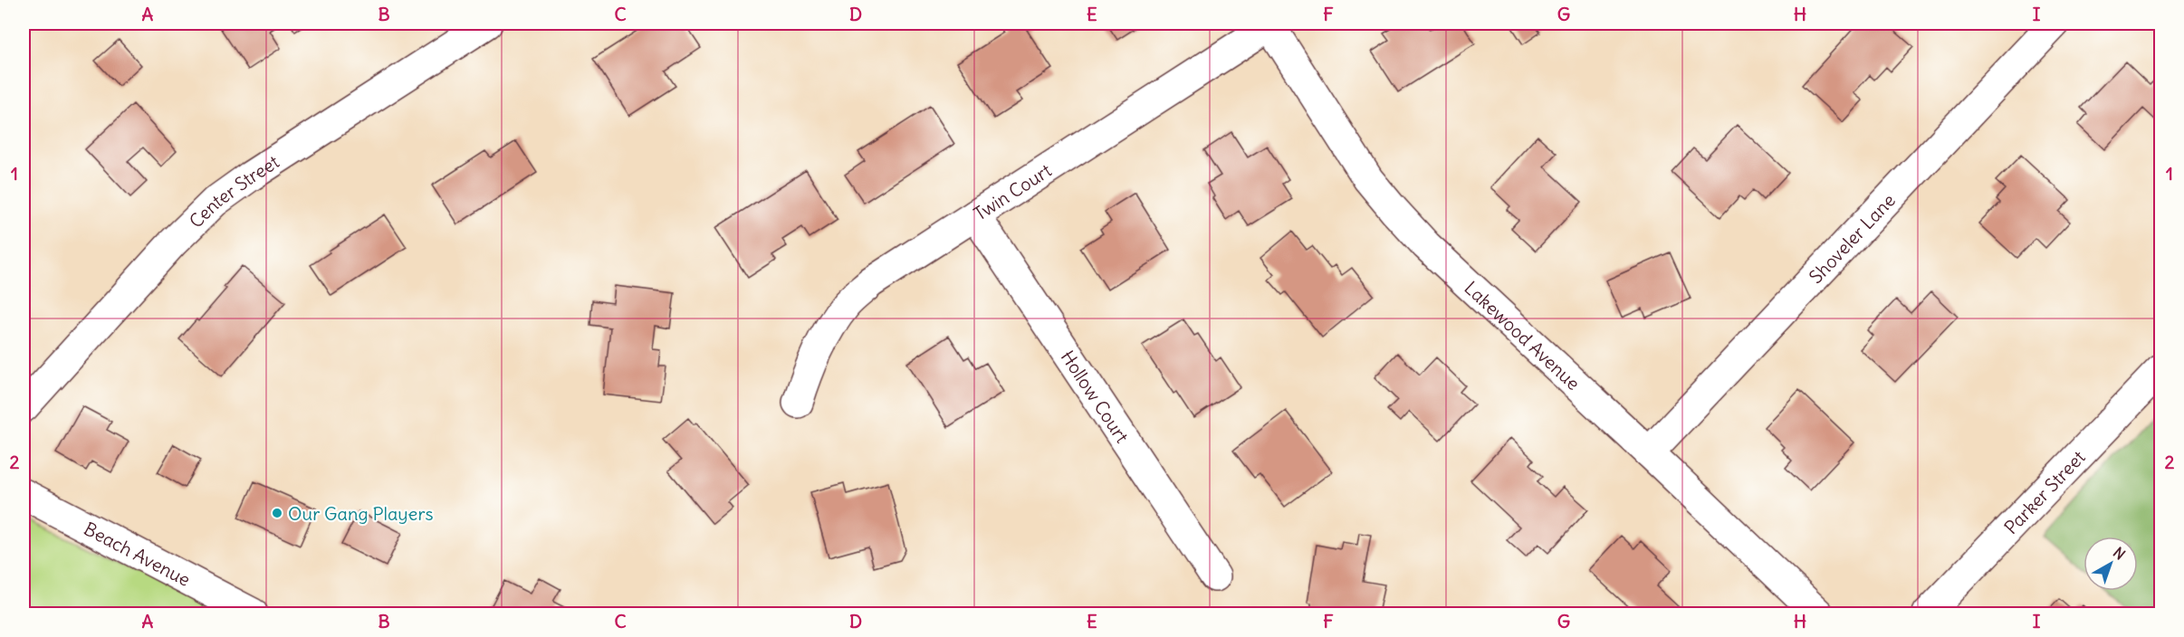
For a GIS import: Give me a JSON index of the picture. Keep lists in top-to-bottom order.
{
  "streets": {
    "street": [
      "Center Street",
      "Twin Court",
      "Shoveler Lane",
      "Lakewood Avenue",
      "Hollow Court",
      "Parker Street",
      "Beach Avenue"
    ]
  },
  "crossings": [
    ["Twin Court", "Lakewood Avenue"],
    ["Twin Court", "Hollow Court"],
    ["Shoveler Lane", "Lakewood Avenue"]
  ],
  "places": ["Our Gang Players"],
  "north": "top right",
  "grid": {
    "columns": [
      "A",
      "B",
      "C",
      "D",
      "E",
      "F",
      "G",
      "H",
      "I"
    ],
    "rows": ["1", "2"]
  }
}
